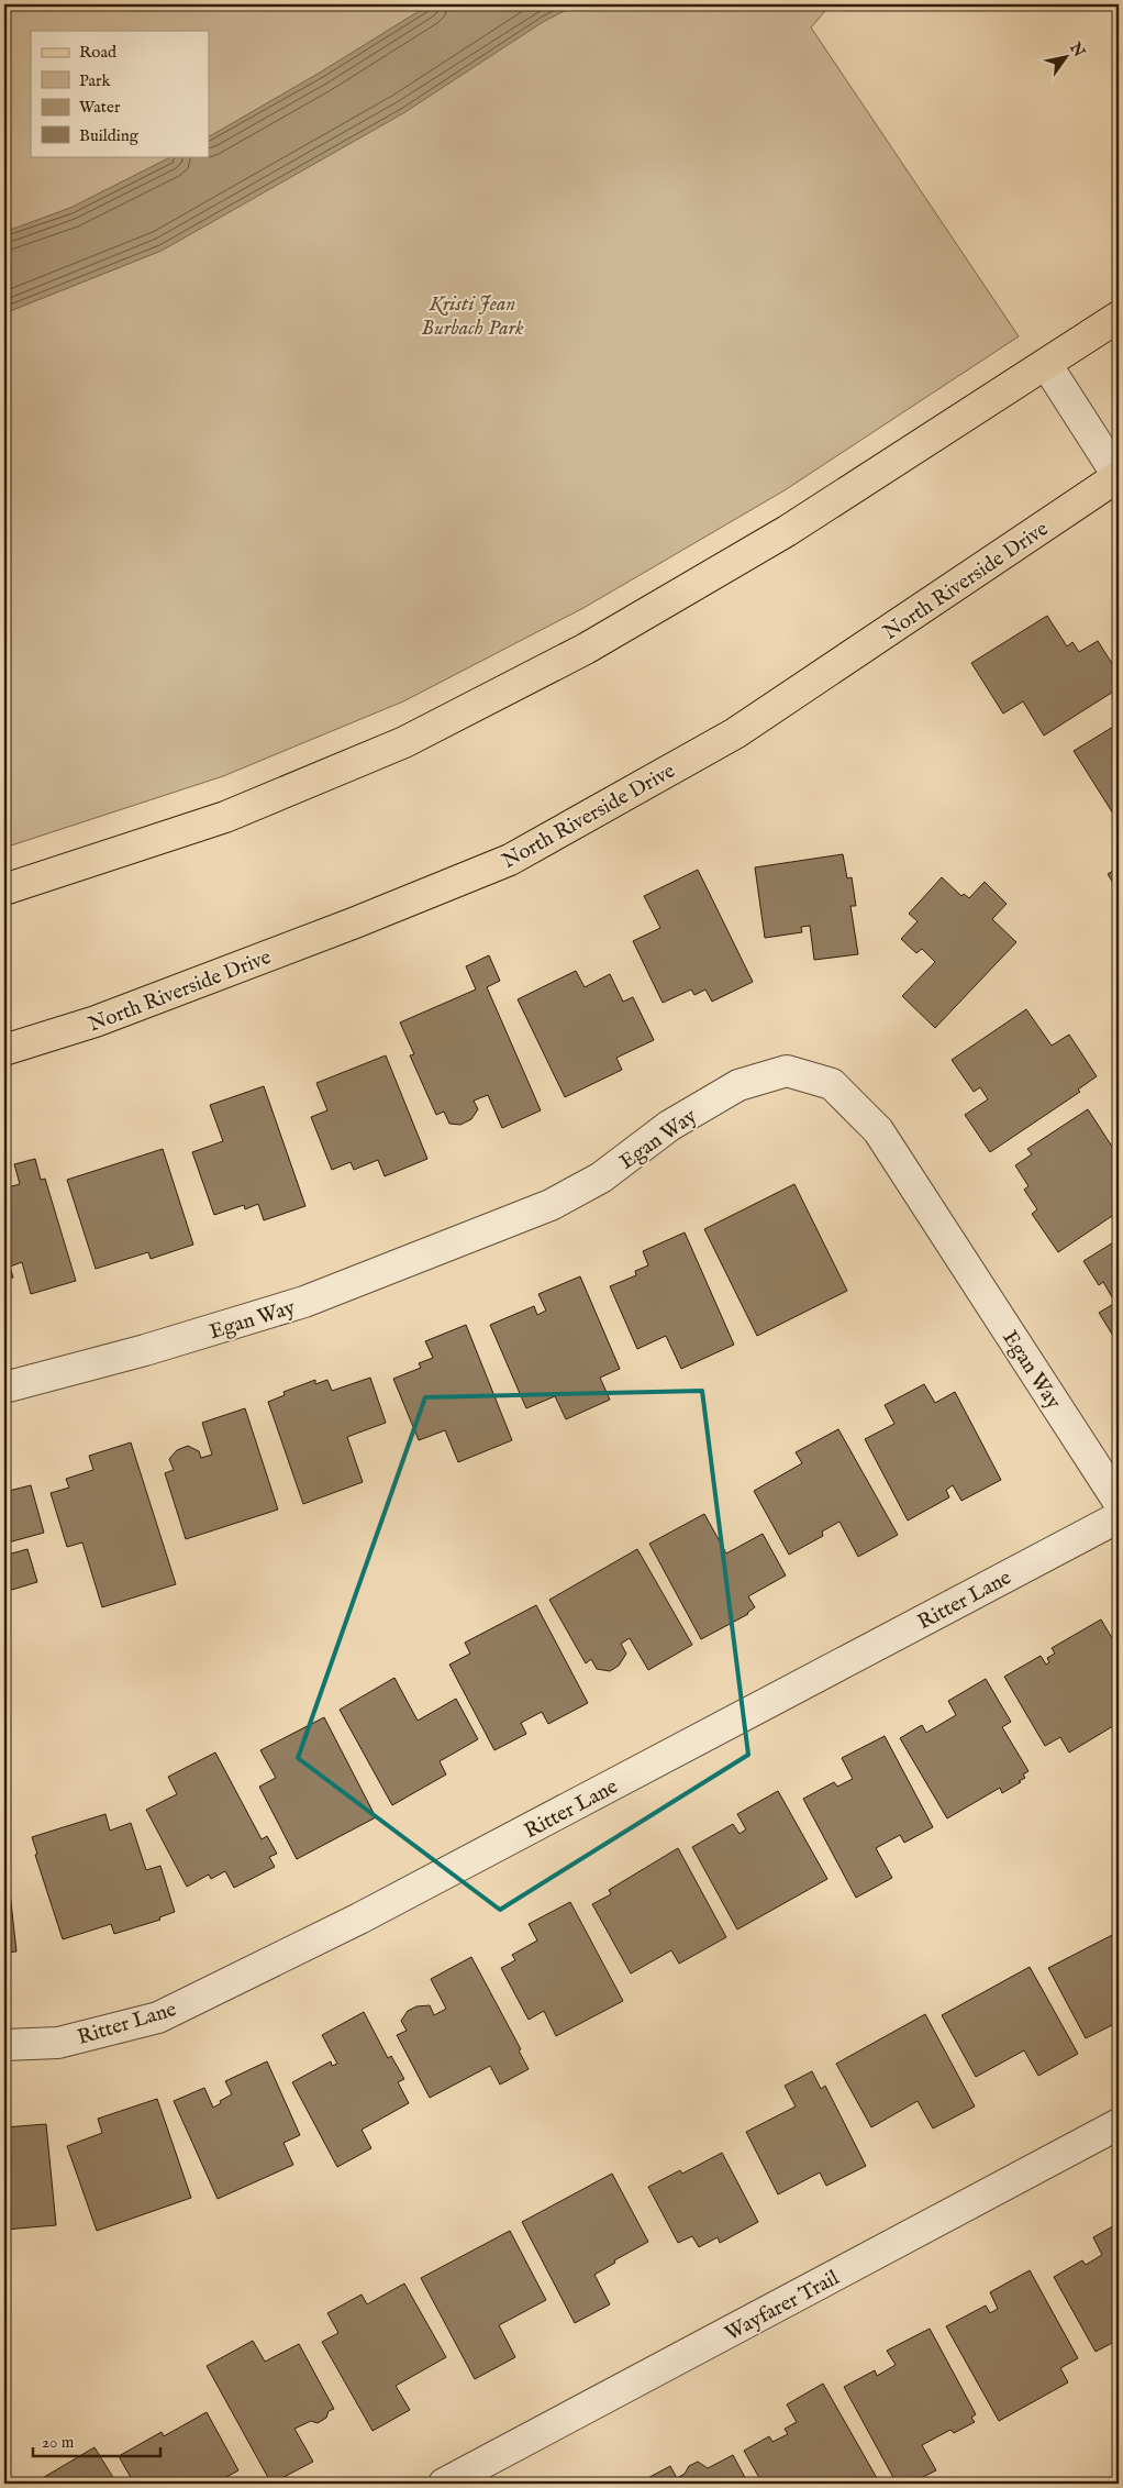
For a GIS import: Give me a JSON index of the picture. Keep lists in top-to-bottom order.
{
  "streets": {
    "main road": ["North Riverside Drive"],
    "street": ["Egan Way", "Ritter Lane", "Wayfarer Trail"]
  },
  "parks": ["Kristi Jean Burbach Park"],
  "legend": [
    "Road",
    "Park",
    "Water",
    "Building"
  ],
  "scale_bar": "20 m",
  "north": "top right"
}
